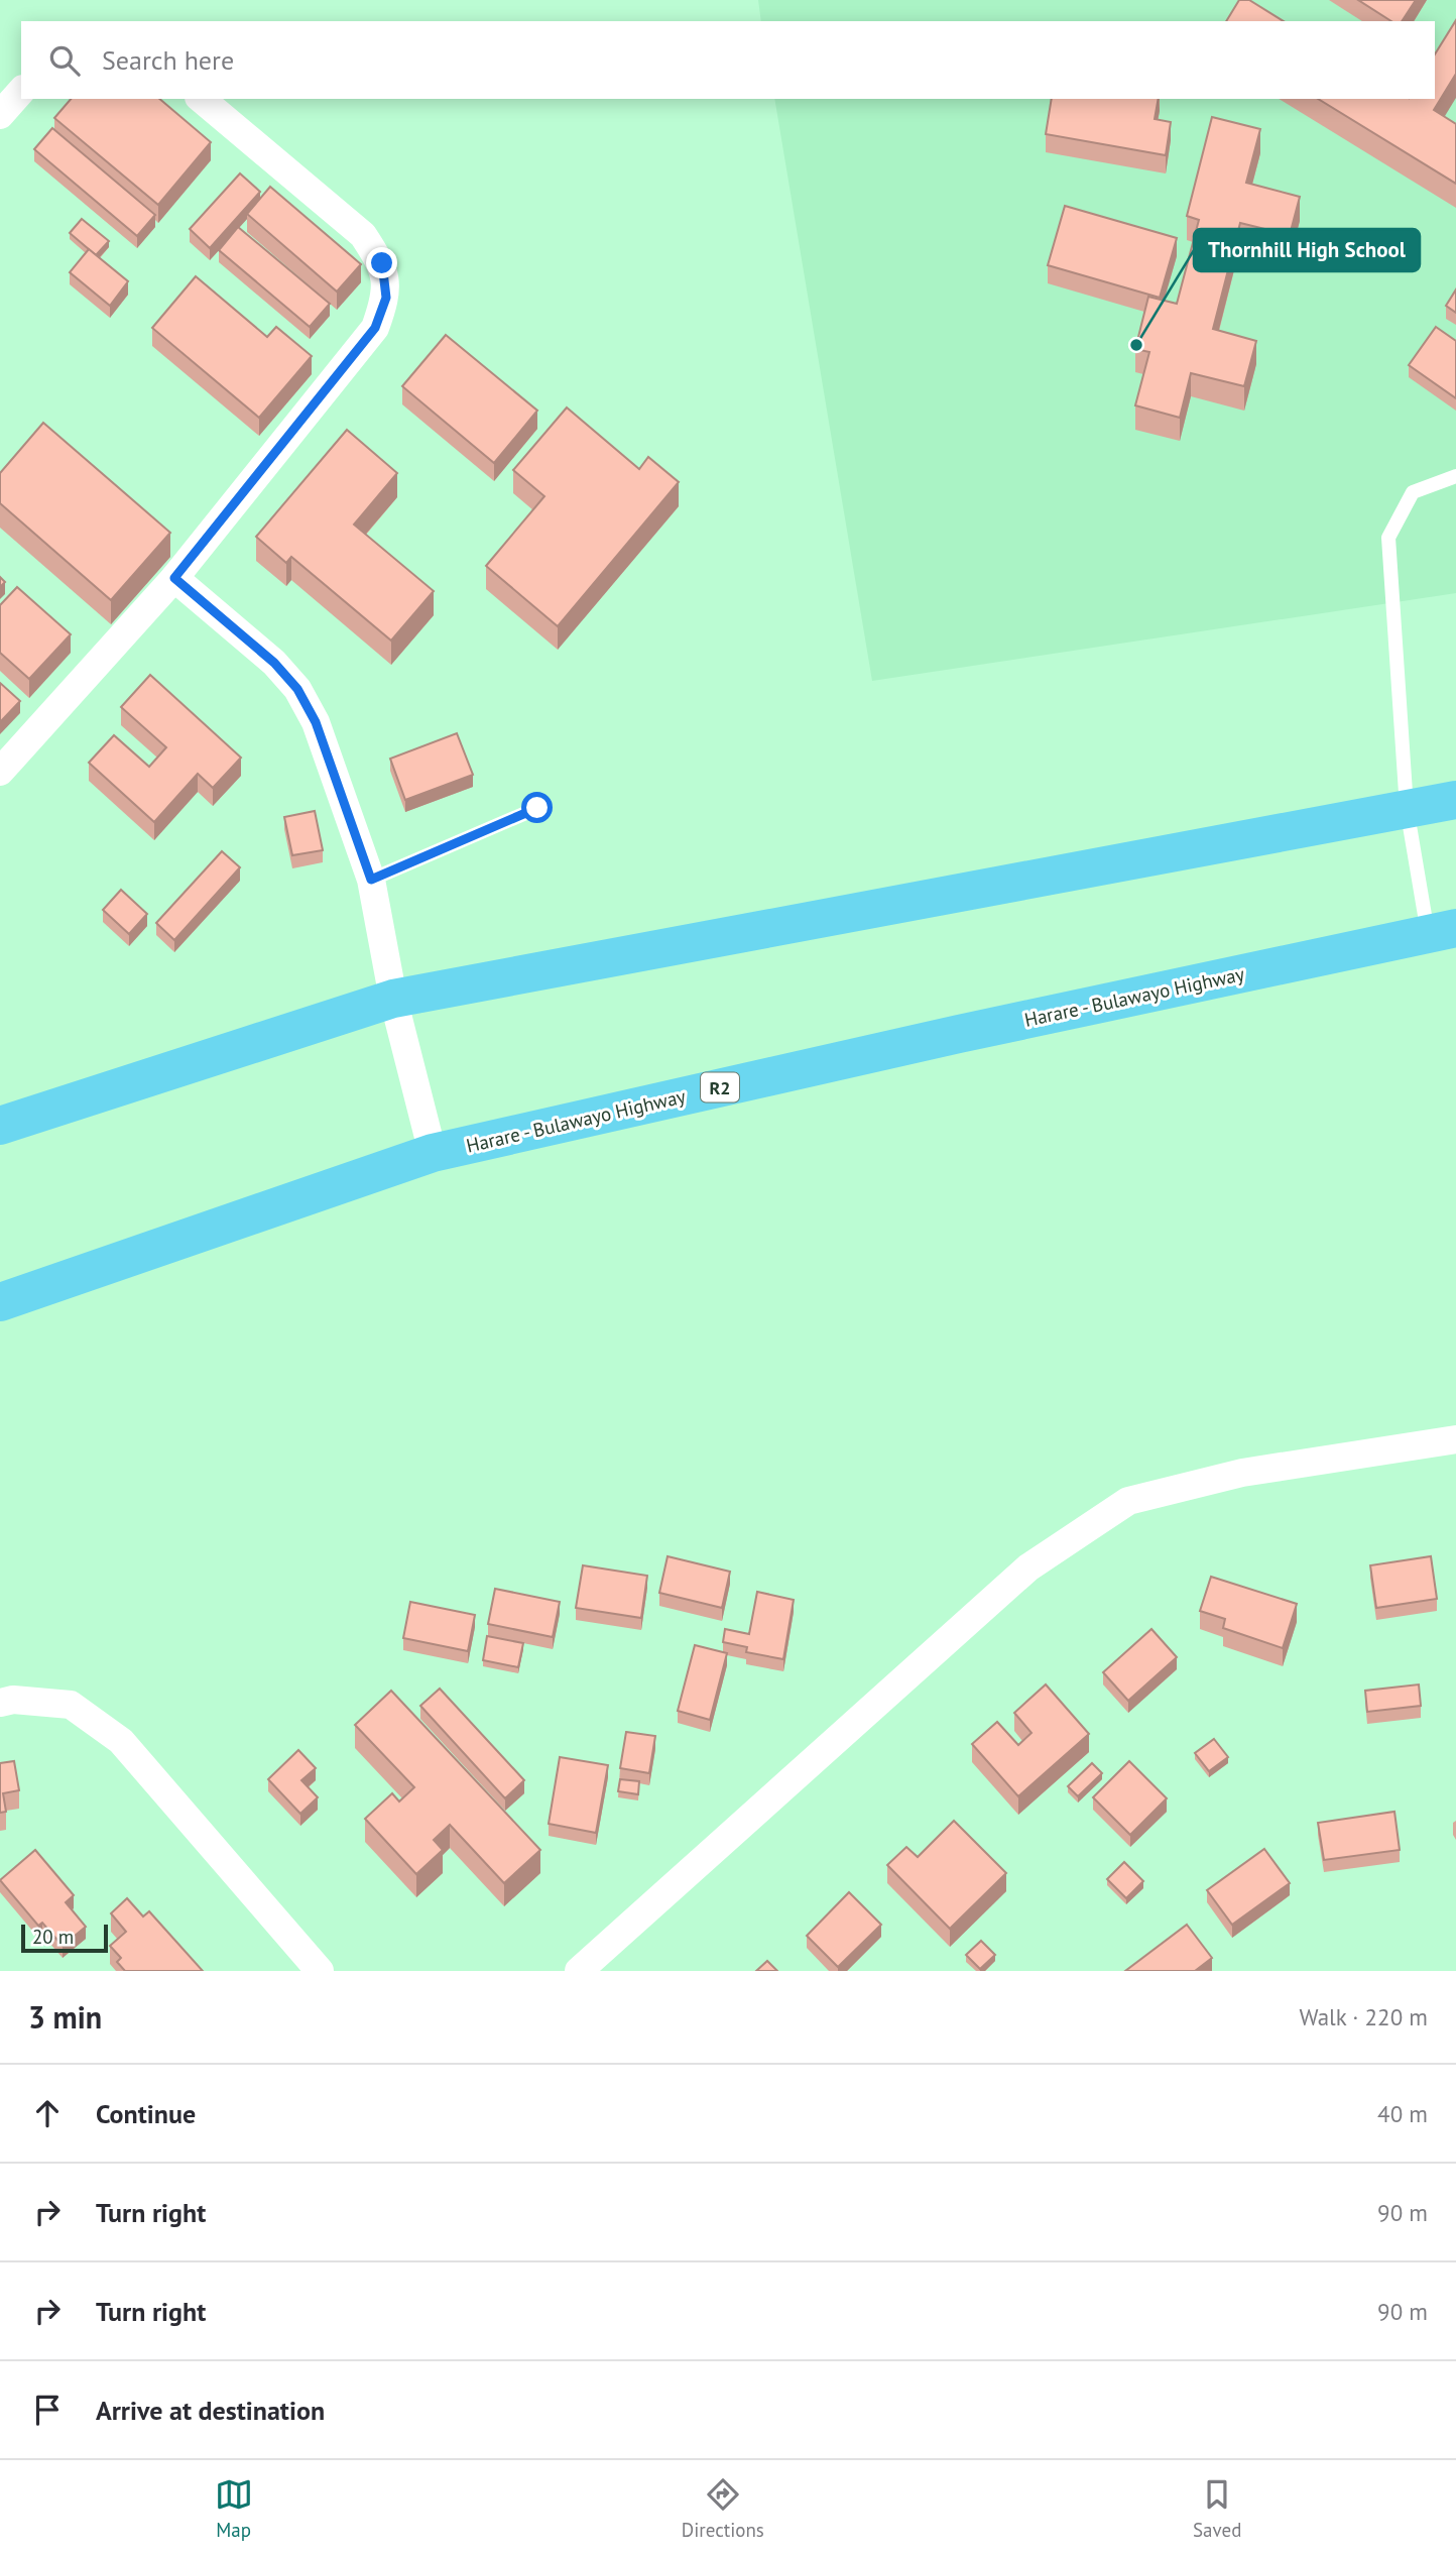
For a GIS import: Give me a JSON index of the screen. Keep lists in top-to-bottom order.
{
  "streets": {
    "highway": ["Harare - Bulawayo Highway", "R2"]
  },
  "places": ["Thornhill High School"],
  "scale_bar": "20 m",
  "page": {
    "search": "Search here",
    "scale": "20 m",
    "heading": ["3 min", "Walk · 220 m"],
    "list": [
      ["Continue", "40 m"],
      ["Turn right", "90 m"],
      ["Turn right", "90 m"],
      "Arrive at destination"
    ],
    "nav": ["Map", "Directions", "Saved"]
  }
}
